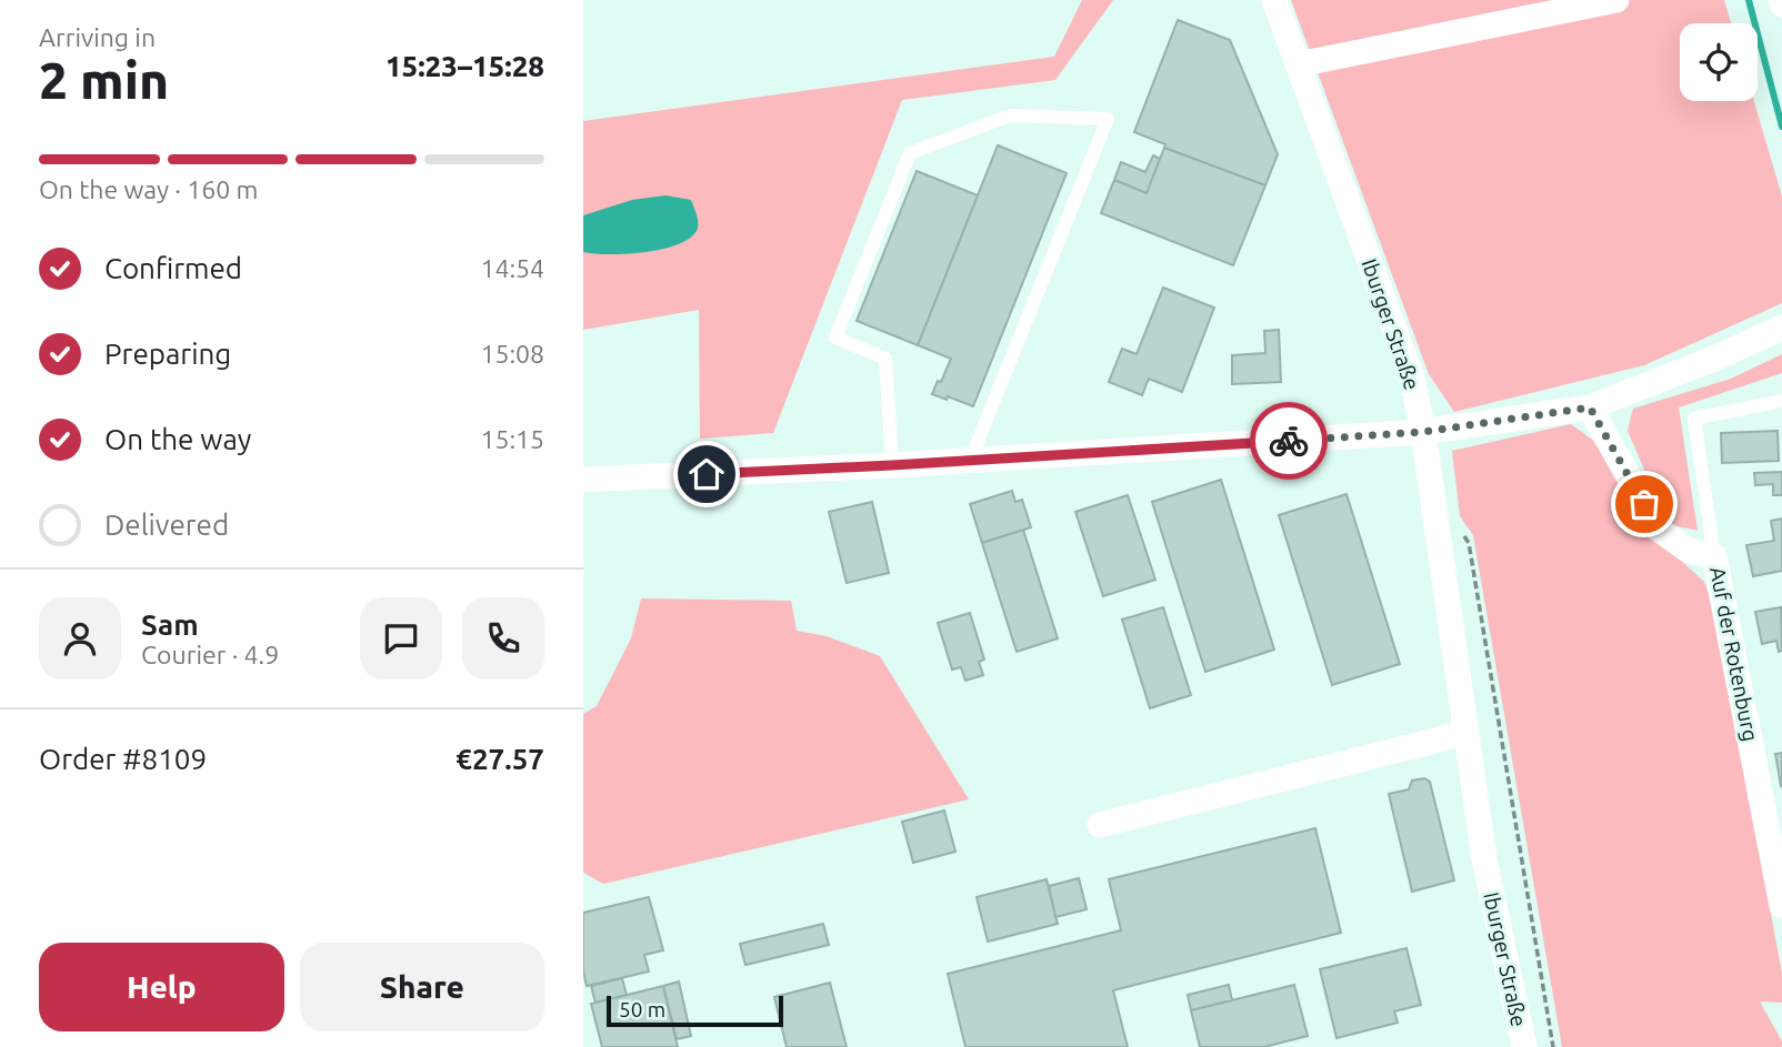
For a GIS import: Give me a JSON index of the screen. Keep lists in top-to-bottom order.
{
  "streets": {
    "street": ["Iburger Straße", "Auf der Rotenburg"]
  },
  "scale_bar": "50 m",
  "page": {
    "heading": ["2 min", "Arriving in", "15:23–15:28"],
    "panel": [
      "Sam",
      "Courier · 4.9",
      "Order #8109",
      "€27.57"
    ],
    "bar": "On the way · 160 m",
    "list": [
      ["Confirmed", "14:54"],
      ["Preparing", "15:08"],
      ["On the way", "15:15"],
      "Delivered"
    ],
    "buttons": ["Help", "Share"],
    "scale": "50 m"
  }
}
